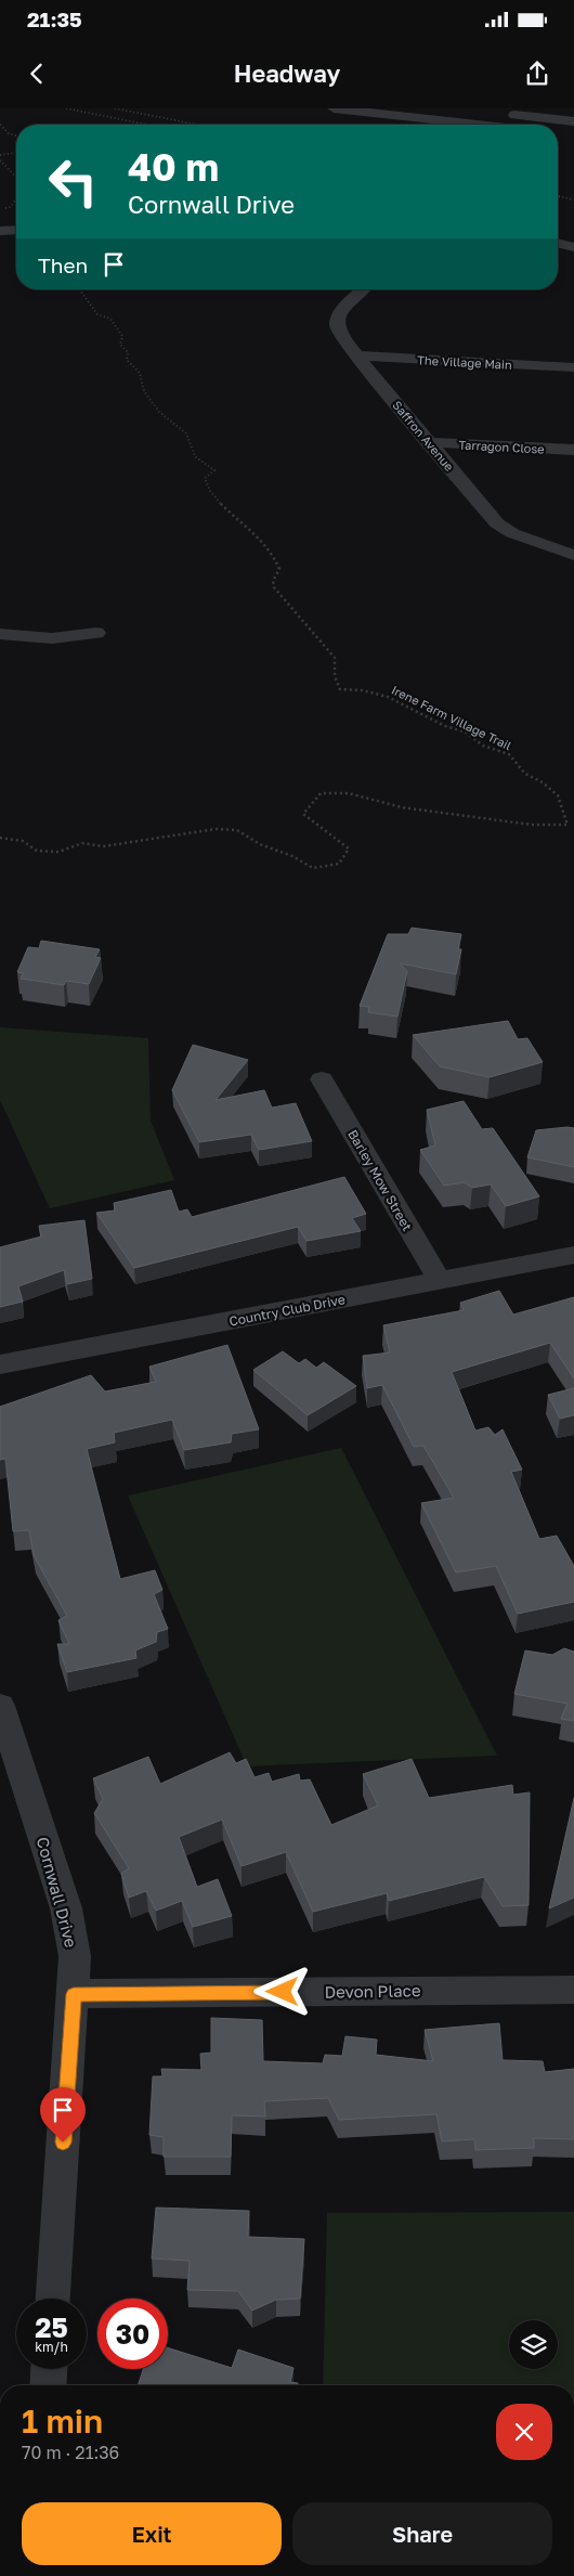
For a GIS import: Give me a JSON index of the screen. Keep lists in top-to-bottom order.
{
  "streets": {
    "street": [
      "The Village Main",
      "Saffron Avenue",
      "Tarragon Close",
      "Barley Mow Street",
      "Country Club Drive",
      "Cornwall Drive",
      "Devon Place"
    ],
    "path": ["Irene Farm Village Trail"]
  },
  "crossings": [
    ["The Village Main", "Saffron Avenue"],
    ["Saffron Avenue", "Tarragon Close"],
    ["Barley Mow Street", "Country Club Drive"],
    ["Cornwall Drive", "Devon Place"]
  ],
  "page": {
    "status": "21:35",
    "header": "Headway",
    "turn": ["40 m", "Cornwall Drive"],
    "then": "Then",
    "speed": "25 km/h",
    "limit": "30",
    "heading": ["1 min", "70 m · 21:36"],
    "buttons": ["Exit", "Share"]
  }
}
